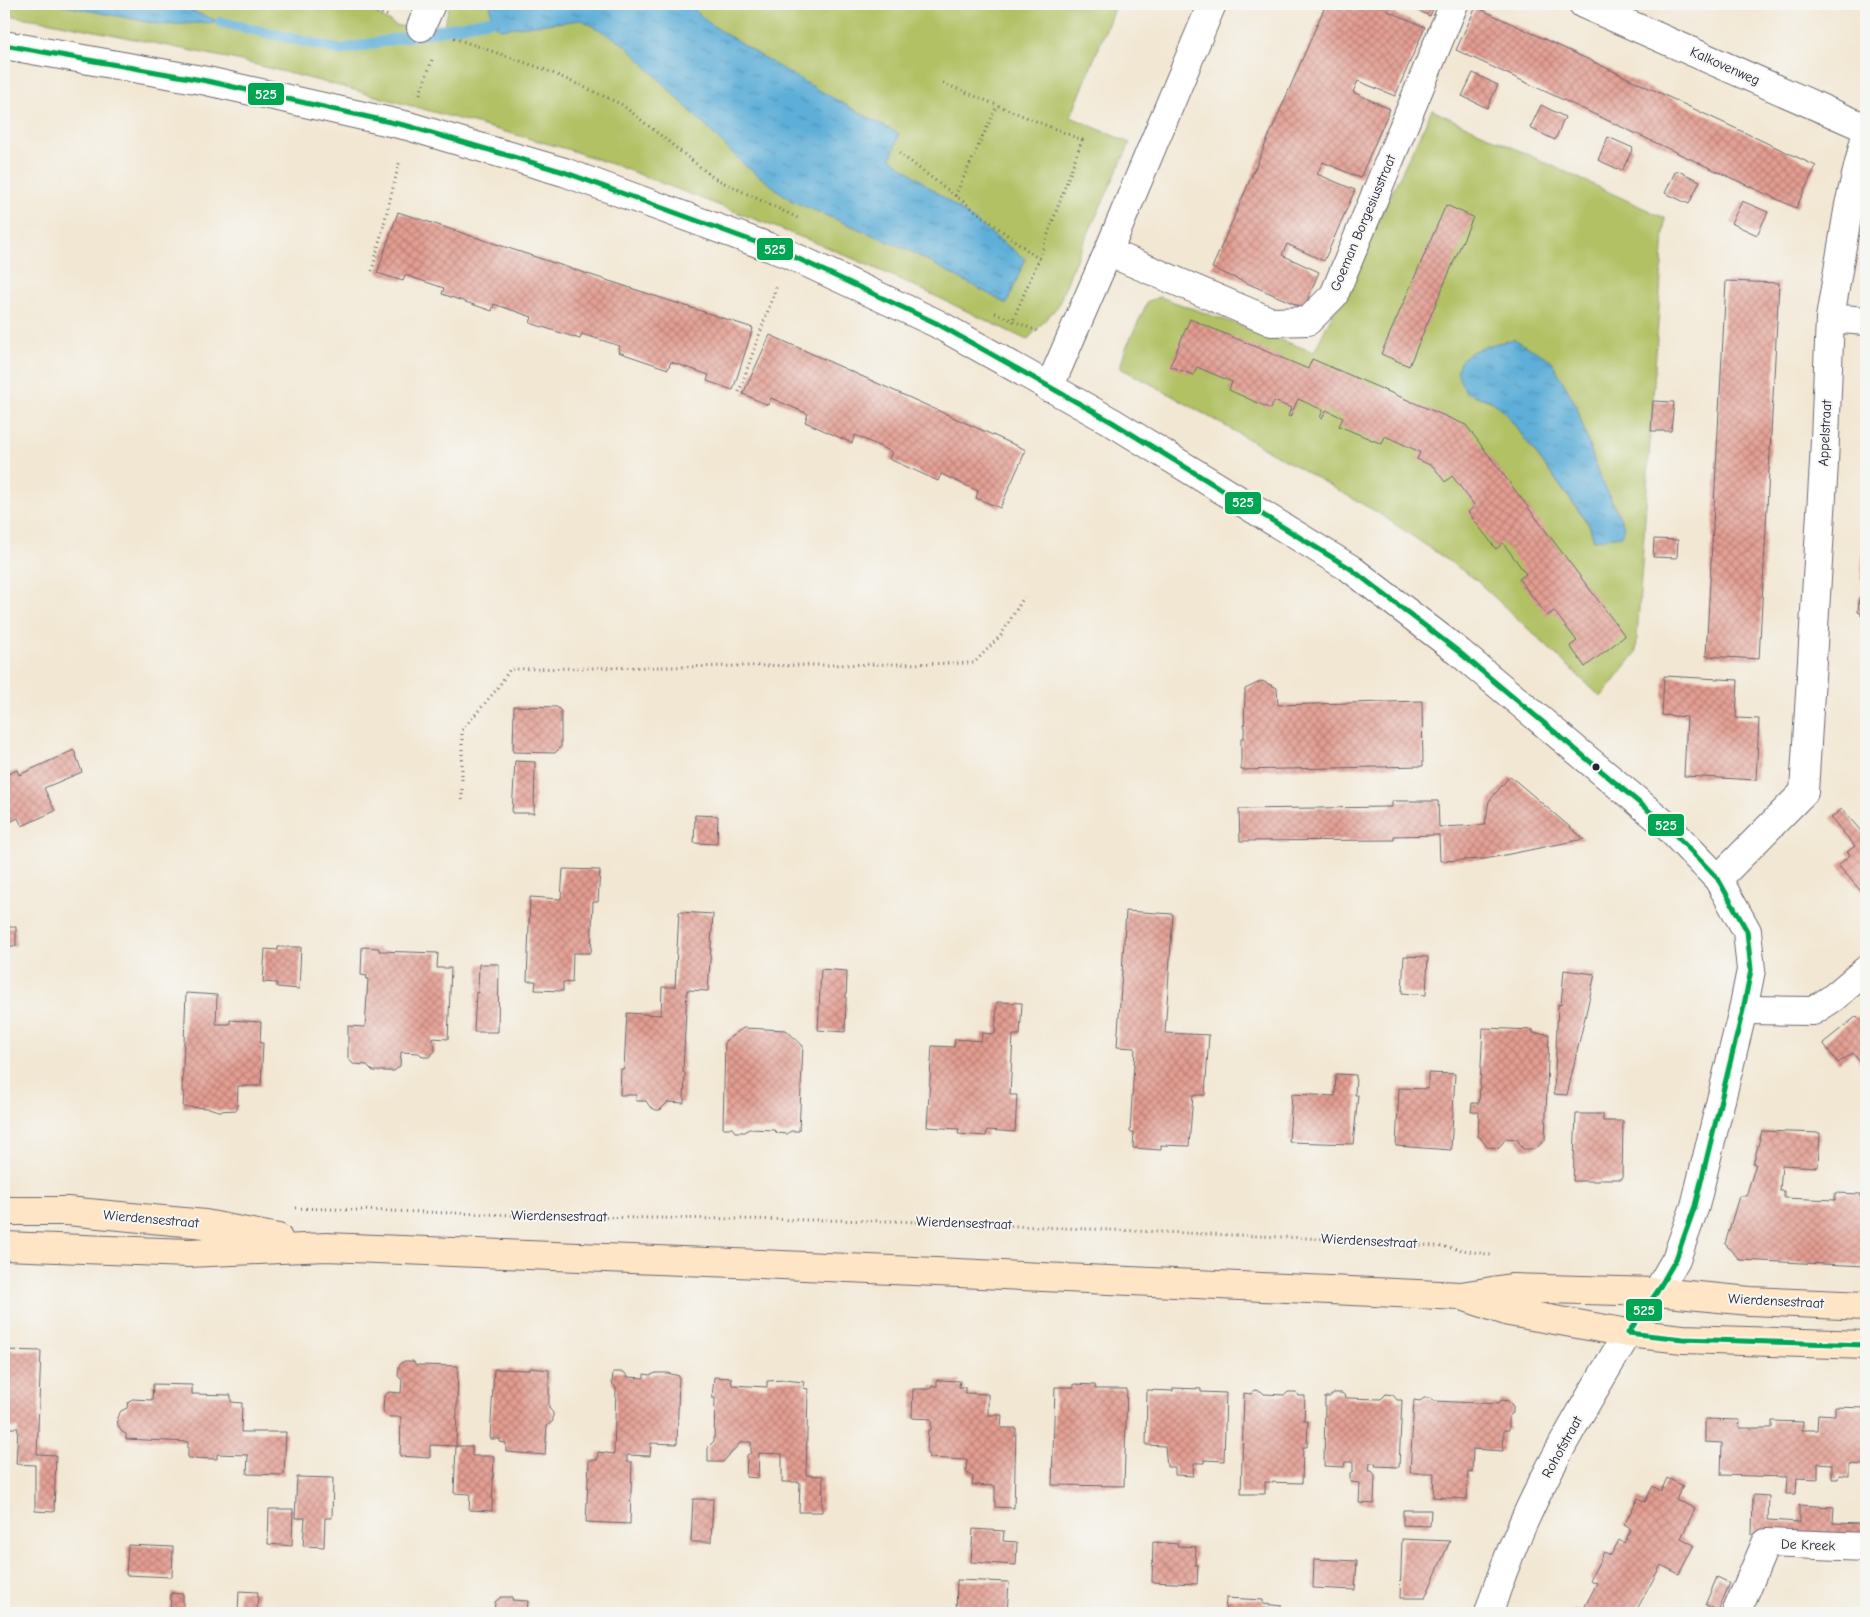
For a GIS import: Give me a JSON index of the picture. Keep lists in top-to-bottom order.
{
  "streets": {
    "main road": ["Wierdensestraat", "Rohofstraat"],
    "street": [
      "Kalkovenweg",
      "Goeman Borgesiusstraat",
      "Appelstraat",
      "De Kreek"
    ]
  },
  "crossings": [
    ["Wierdensestraat", "Rohofstraat"]
  ],
  "lines": ["transit line 525"]
}
